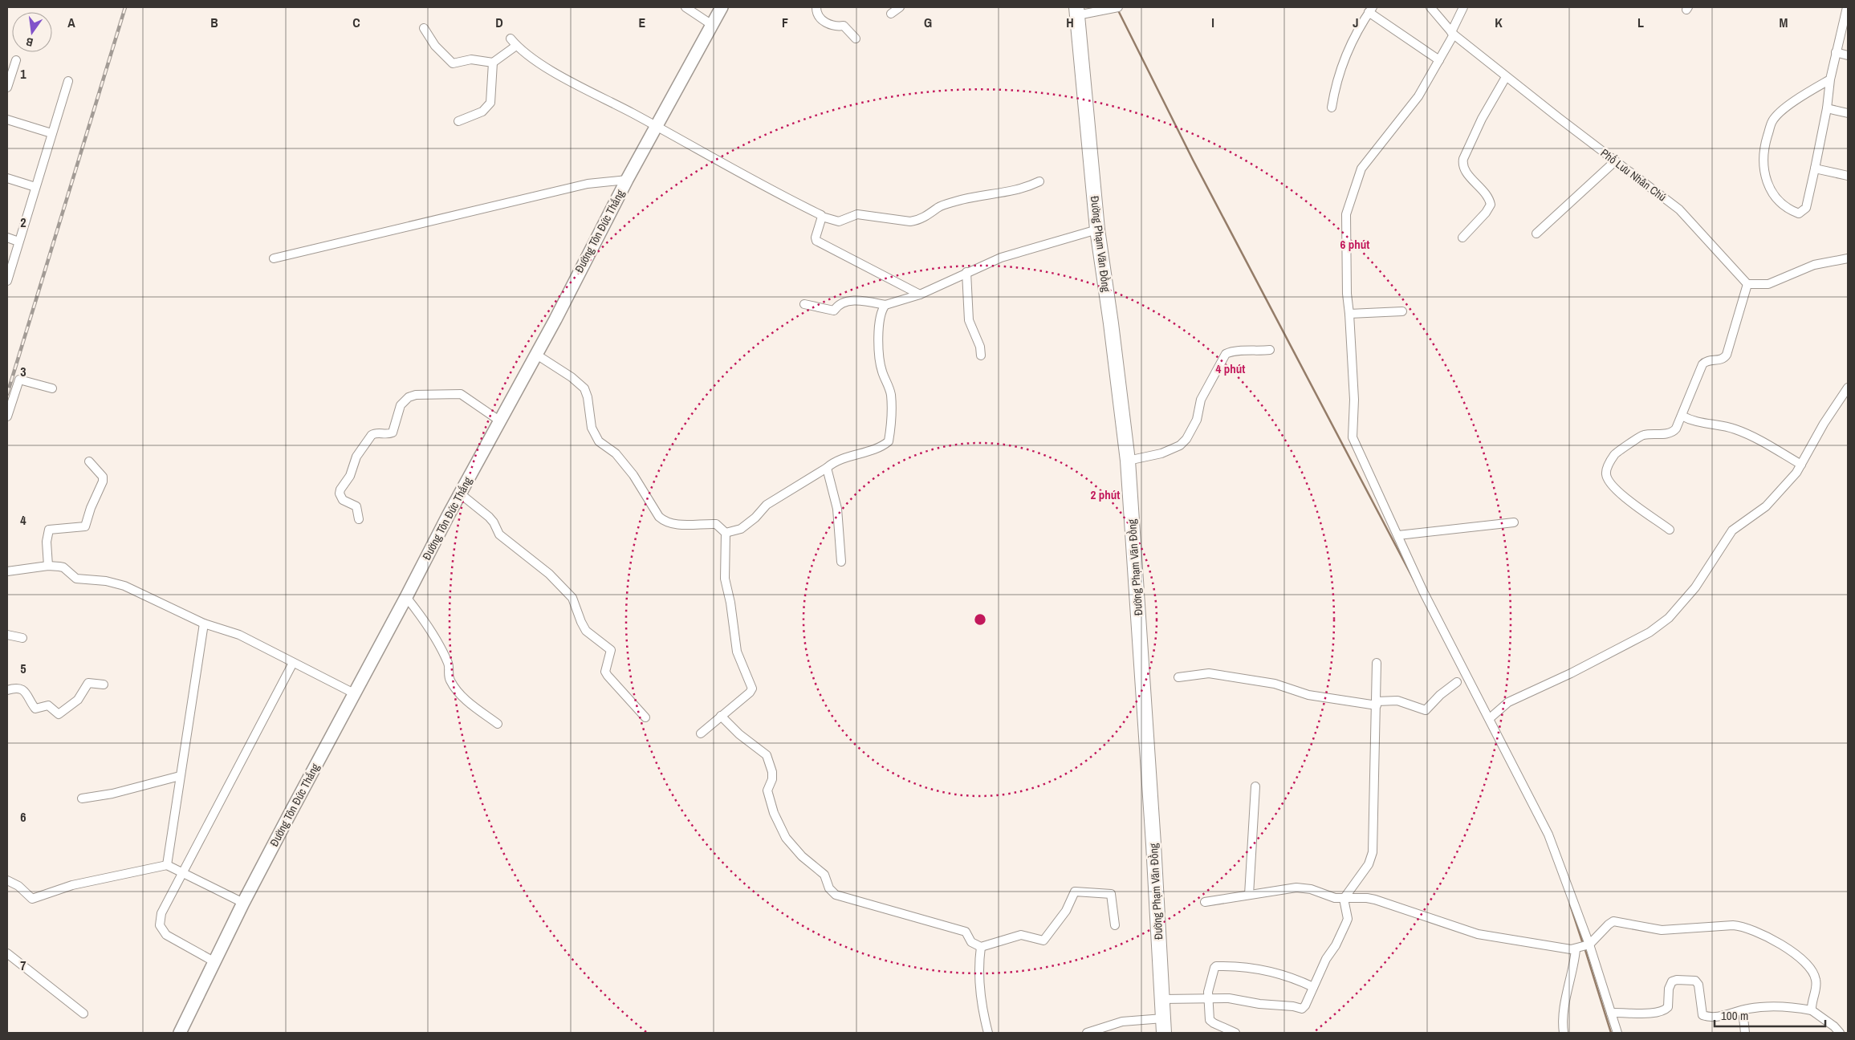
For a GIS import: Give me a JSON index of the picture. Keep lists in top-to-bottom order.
{
  "streets": {
    "highway": ["Đường Phạm Văn Đồng"],
    "main road": ["Đường Tôn Đức Thắng"],
    "street": ["Phố Lưu Nhân Chú"]
  },
  "scale_bar": "100 m",
  "north": "bottom",
  "grid": {
    "columns": [
      "A",
      "B",
      "C",
      "D",
      "E",
      "F",
      "G",
      "H",
      "I",
      "J",
      "K",
      "L",
      "M"
    ],
    "rows": [
      "1",
      "2",
      "3",
      "4",
      "5",
      "6",
      "7"
    ]
  },
  "rings": ["6 phút", "4 phút", "2 phút"]
}
